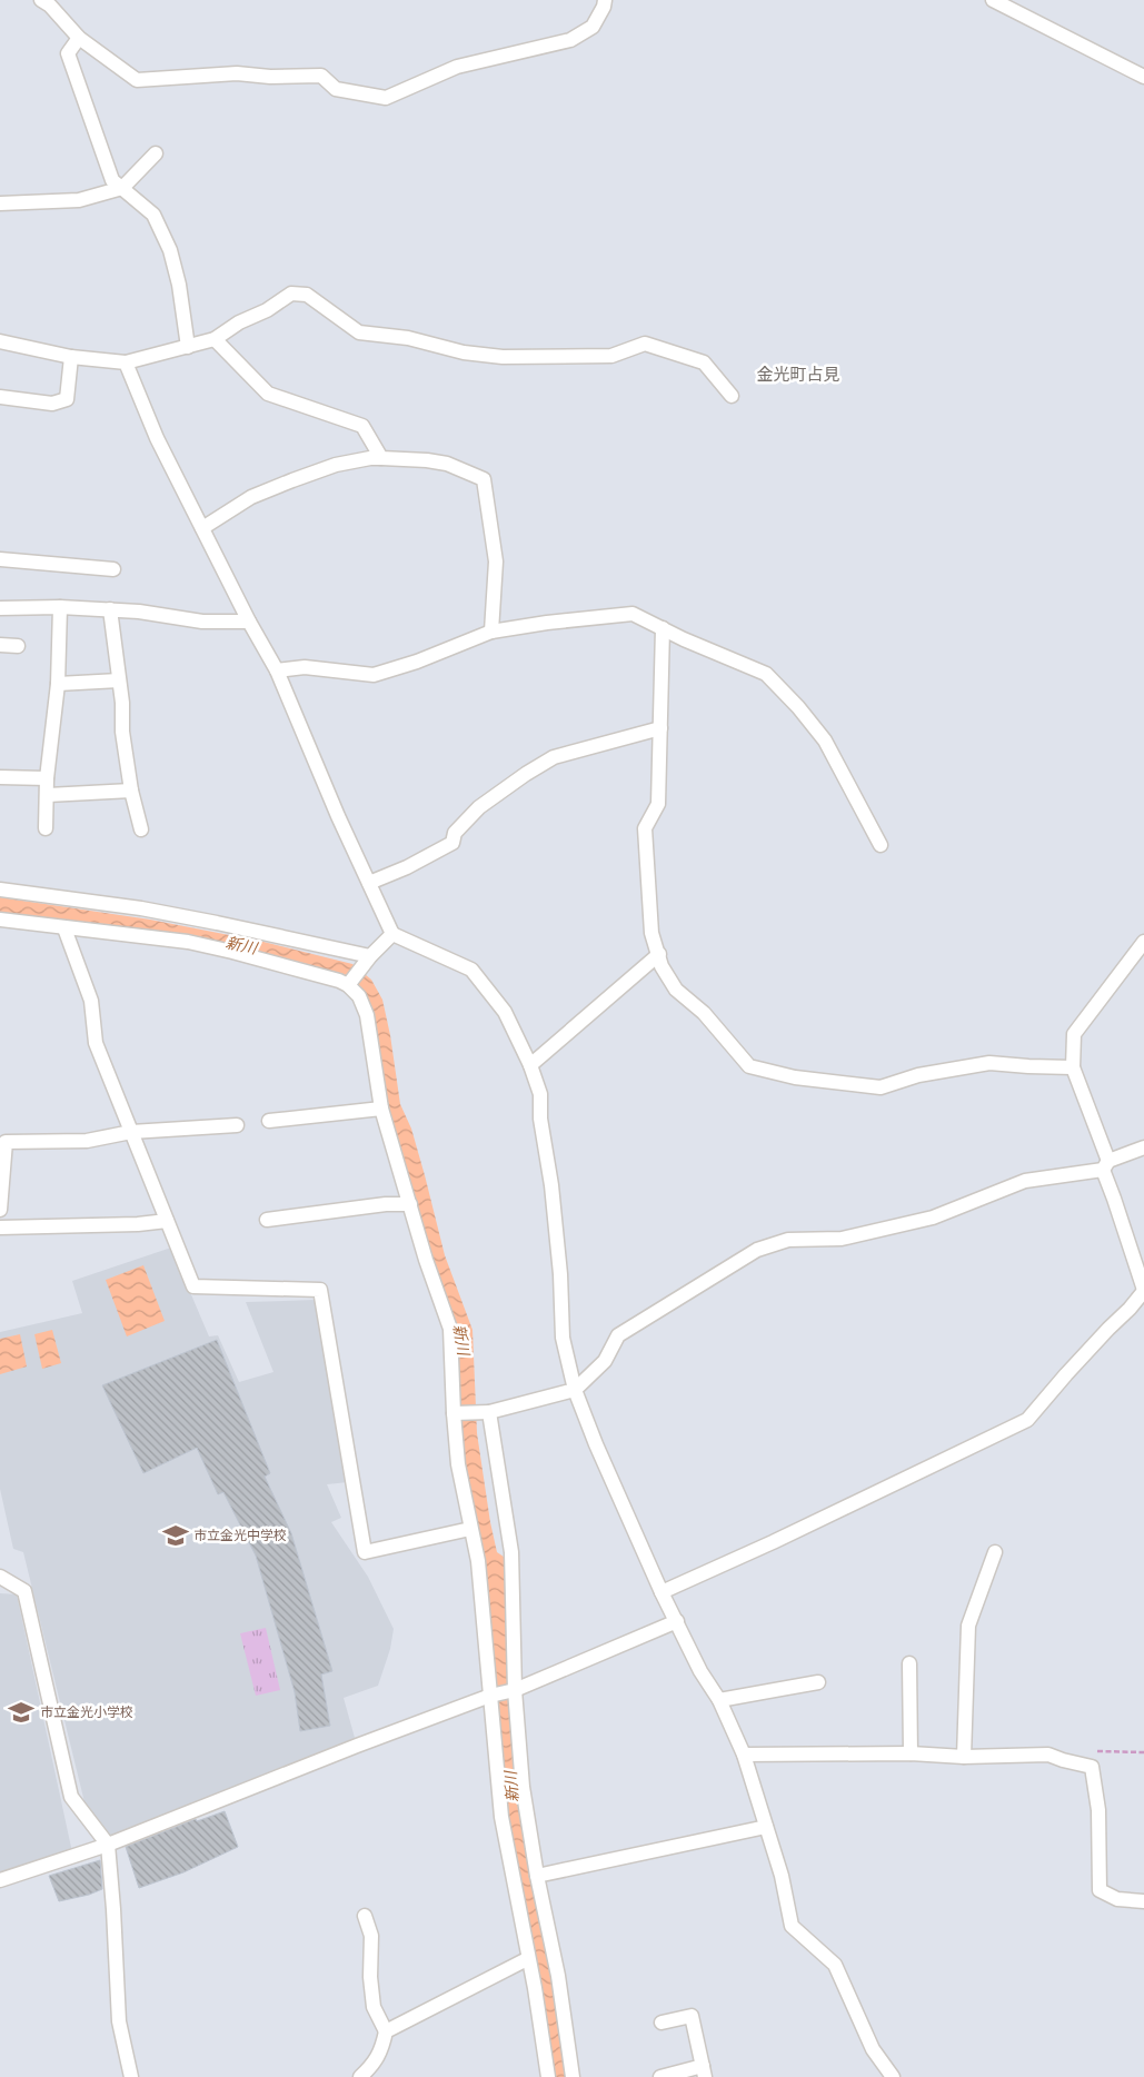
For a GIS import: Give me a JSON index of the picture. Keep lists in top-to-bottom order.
{
  "districts": ["金光町占見"],
  "water": ["新川"],
  "places": {
    "school or university": ["市立金光中学校", "市立金光小学校"]
  }
}
